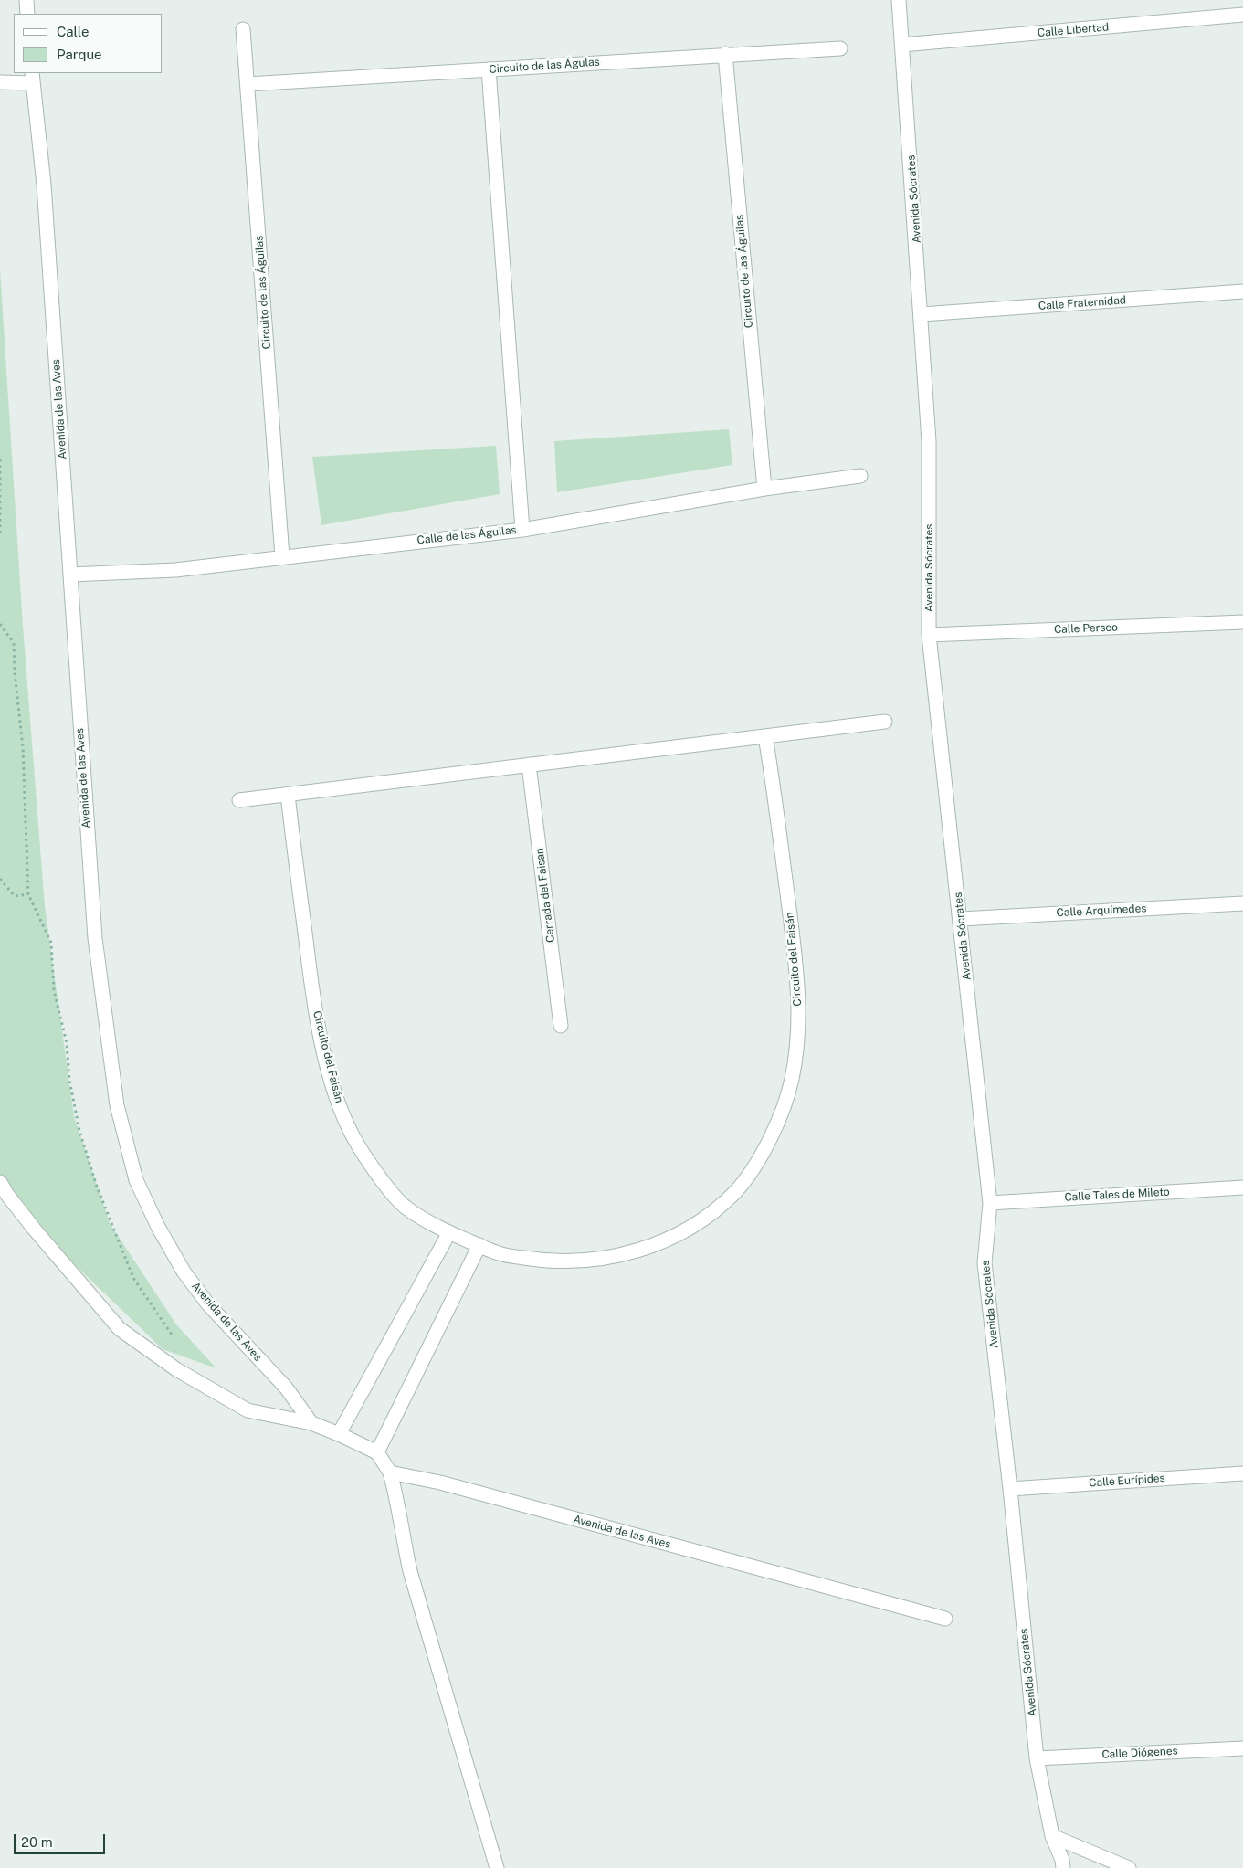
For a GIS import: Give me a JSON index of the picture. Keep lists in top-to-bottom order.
{
  "streets": {
    "street": [
      "Calle Libertad",
      "Circuito de las Águlas",
      "Avenida Sócrates",
      "Circuito de las Águilas",
      "Calle Fraternidad",
      "Avenida de las Aves",
      "Calle de las Águilas",
      "Calle Perseo",
      "Cerrada del Faisan",
      "Calle Arquímedes",
      "Circuito del Faisán",
      "Calle Tales de Mileto",
      "Calle Eurípides",
      "Calle Diógenes"
    ]
  },
  "crossings": [
    ["Calle Libertad", "Avenida Sócrates"],
    ["Circuito de las Águlas", "Circuito de las Águilas"],
    ["Avenida Sócrates", "Calle Fraternidad"],
    ["Avenida Sócrates", "Calle Perseo"],
    ["Avenida Sócrates", "Calle Arquímedes"],
    ["Avenida Sócrates", "Calle Tales de Mileto"],
    ["Avenida Sócrates", "Calle Eurípides"],
    ["Avenida Sócrates", "Calle Diógenes"],
    ["Circuito de las Águilas", "Calle de las Águilas"],
    ["Avenida de las Aves", "Calle de las Águilas"]
  ],
  "legend": ["Calle", "Parque"],
  "scale_bar": "20 m"
}
